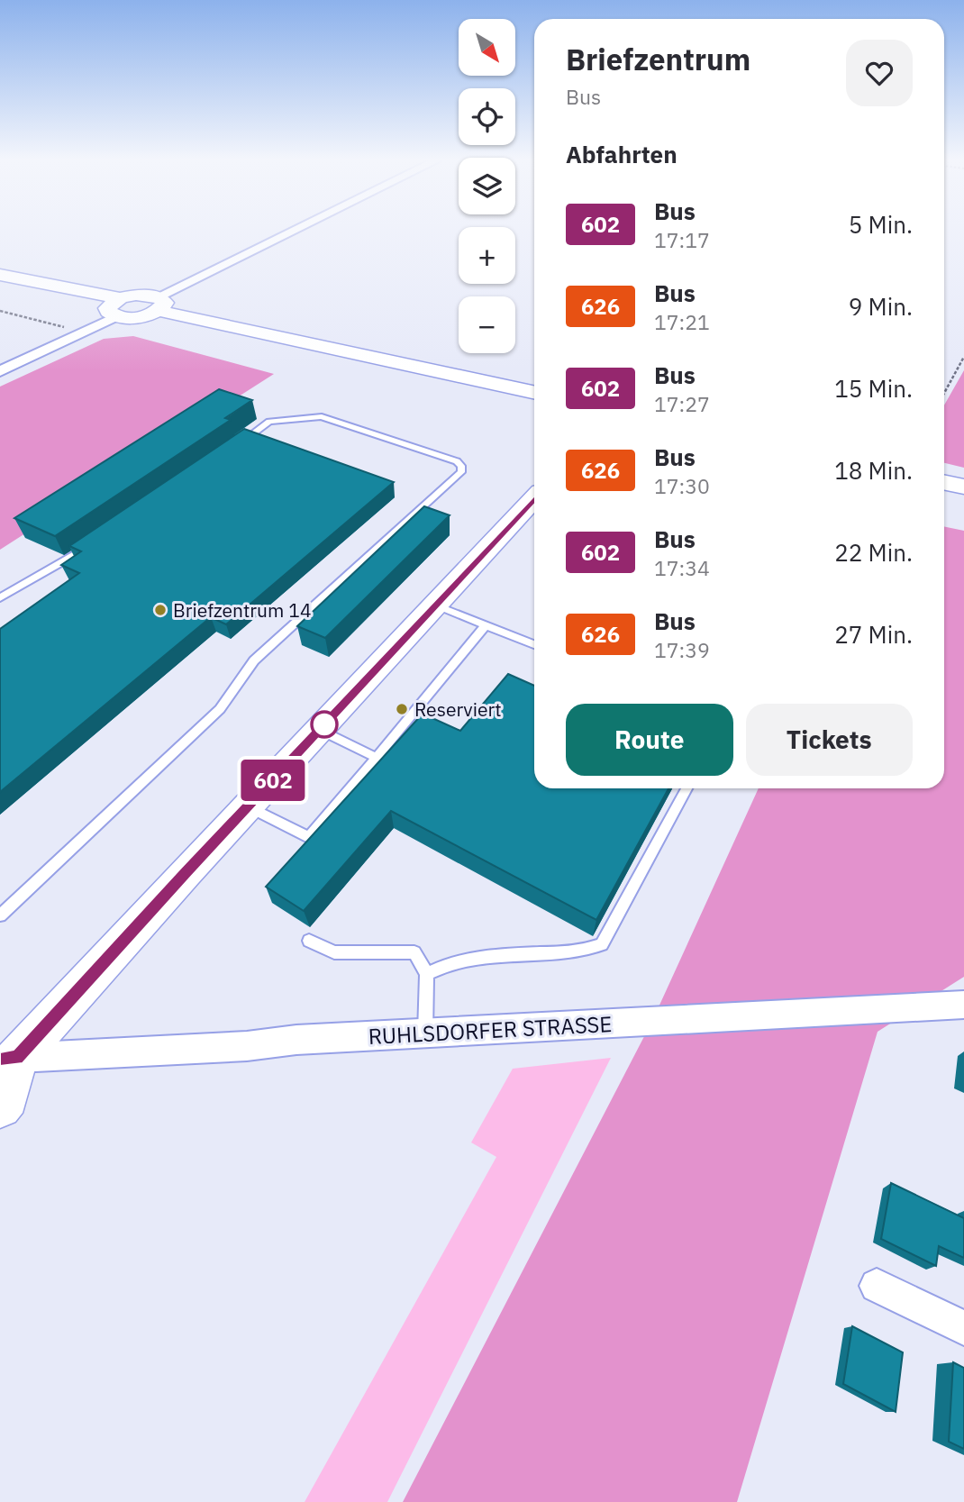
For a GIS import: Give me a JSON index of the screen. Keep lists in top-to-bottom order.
{
  "streets": {
    "street": ["RUHLSDORFER STRASSE"]
  },
  "places": ["Briefzentrum 14", "Reserviert"],
  "lines": ["bus line 602"],
  "north": "bottom right",
  "page": {
    "on_map": "602",
    "map_buttons": ["+", "−"],
    "heading": [
      ["Briefzentrum", "Bus"],
      "Abfahrten"
    ],
    "list": [
      {
        "mark": "602",
        "name": "Bus",
        "note": "17:17",
        "value": "5 Min."
      },
      {
        "mark": "626",
        "name": "Bus",
        "note": "17:21",
        "value": "9 Min."
      },
      {
        "mark": "602",
        "name": "Bus",
        "note": "17:27",
        "value": "15 Min."
      },
      {
        "mark": "626",
        "name": "Bus",
        "note": "17:30",
        "value": "18 Min."
      },
      {
        "mark": "602",
        "name": "Bus",
        "note": "17:34",
        "value": "22 Min."
      },
      {
        "mark": "626",
        "name": "Bus",
        "note": "17:39",
        "value": "27 Min."
      }
    ],
    "buttons": ["Route", "Tickets"]
  }
}
